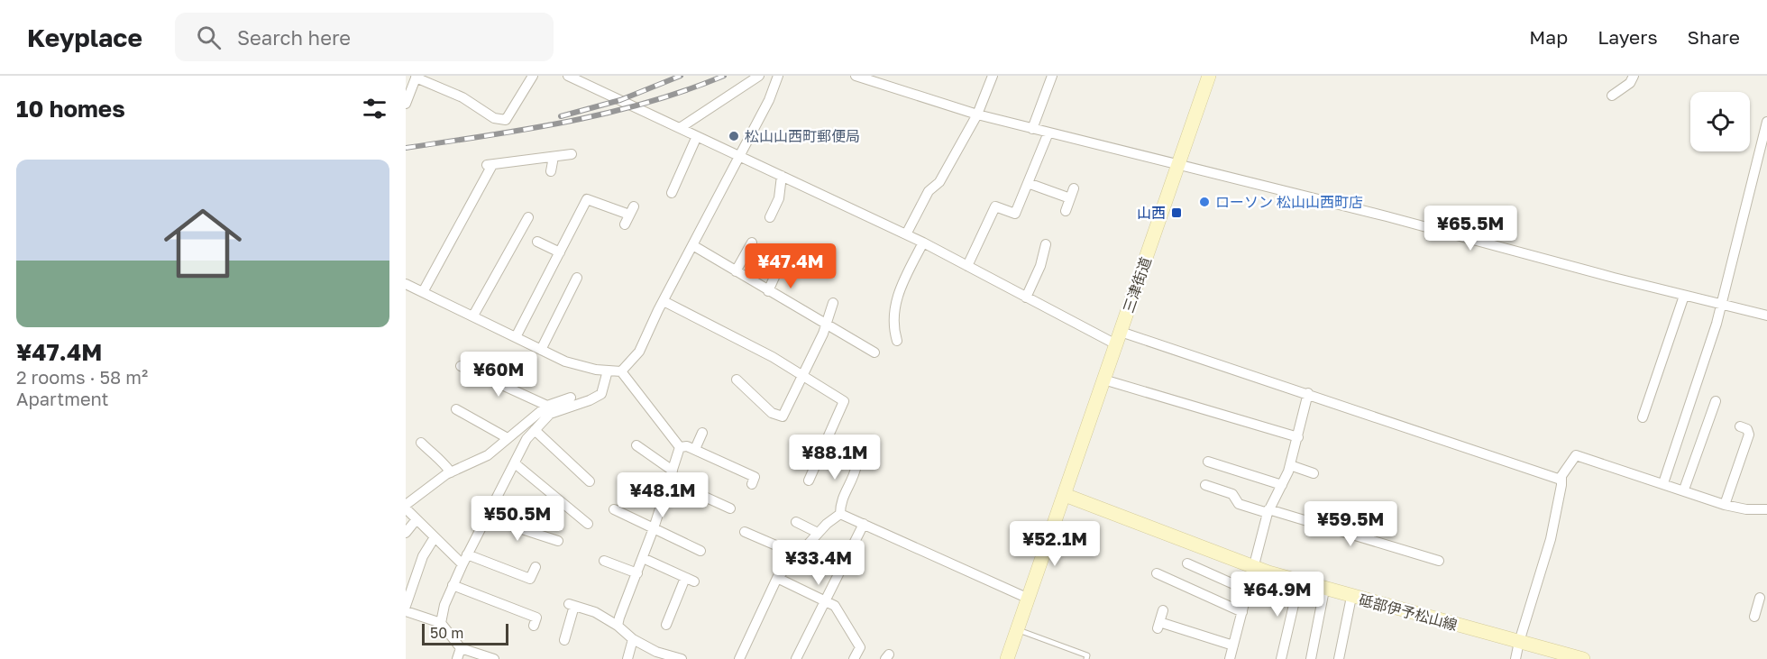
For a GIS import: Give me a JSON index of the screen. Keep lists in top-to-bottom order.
{
  "streets": {
    "main road": ["三津街道", "砥部伊予松山線"]
  },
  "crossings": [
    ["三津街道", "砥部伊予松山線"]
  ],
  "places": {
    "other": ["松山山西町郵便局", "ローソン 松山山西町店"],
    "transit": ["山西"]
  },
  "scale_bar": "50 m",
  "page": {
    "header": "Keyplace",
    "search": "Search here",
    "nav": ["Map", "Layers", "Share"],
    "heading": "10 homes",
    "list": [
      {
        "name": "¥47.4M",
        "note": "2 rooms · 58 m² · Apartment"
      }
    ],
    "price": [
      "¥65.5M",
      "¥47.4M",
      "¥60M",
      "¥88.1M",
      "¥48.1M",
      "¥50.5M",
      "¥59.5M",
      "¥52.1M",
      "¥33.4M",
      "¥64.9M"
    ],
    "scale": "50 m"
  }
}
